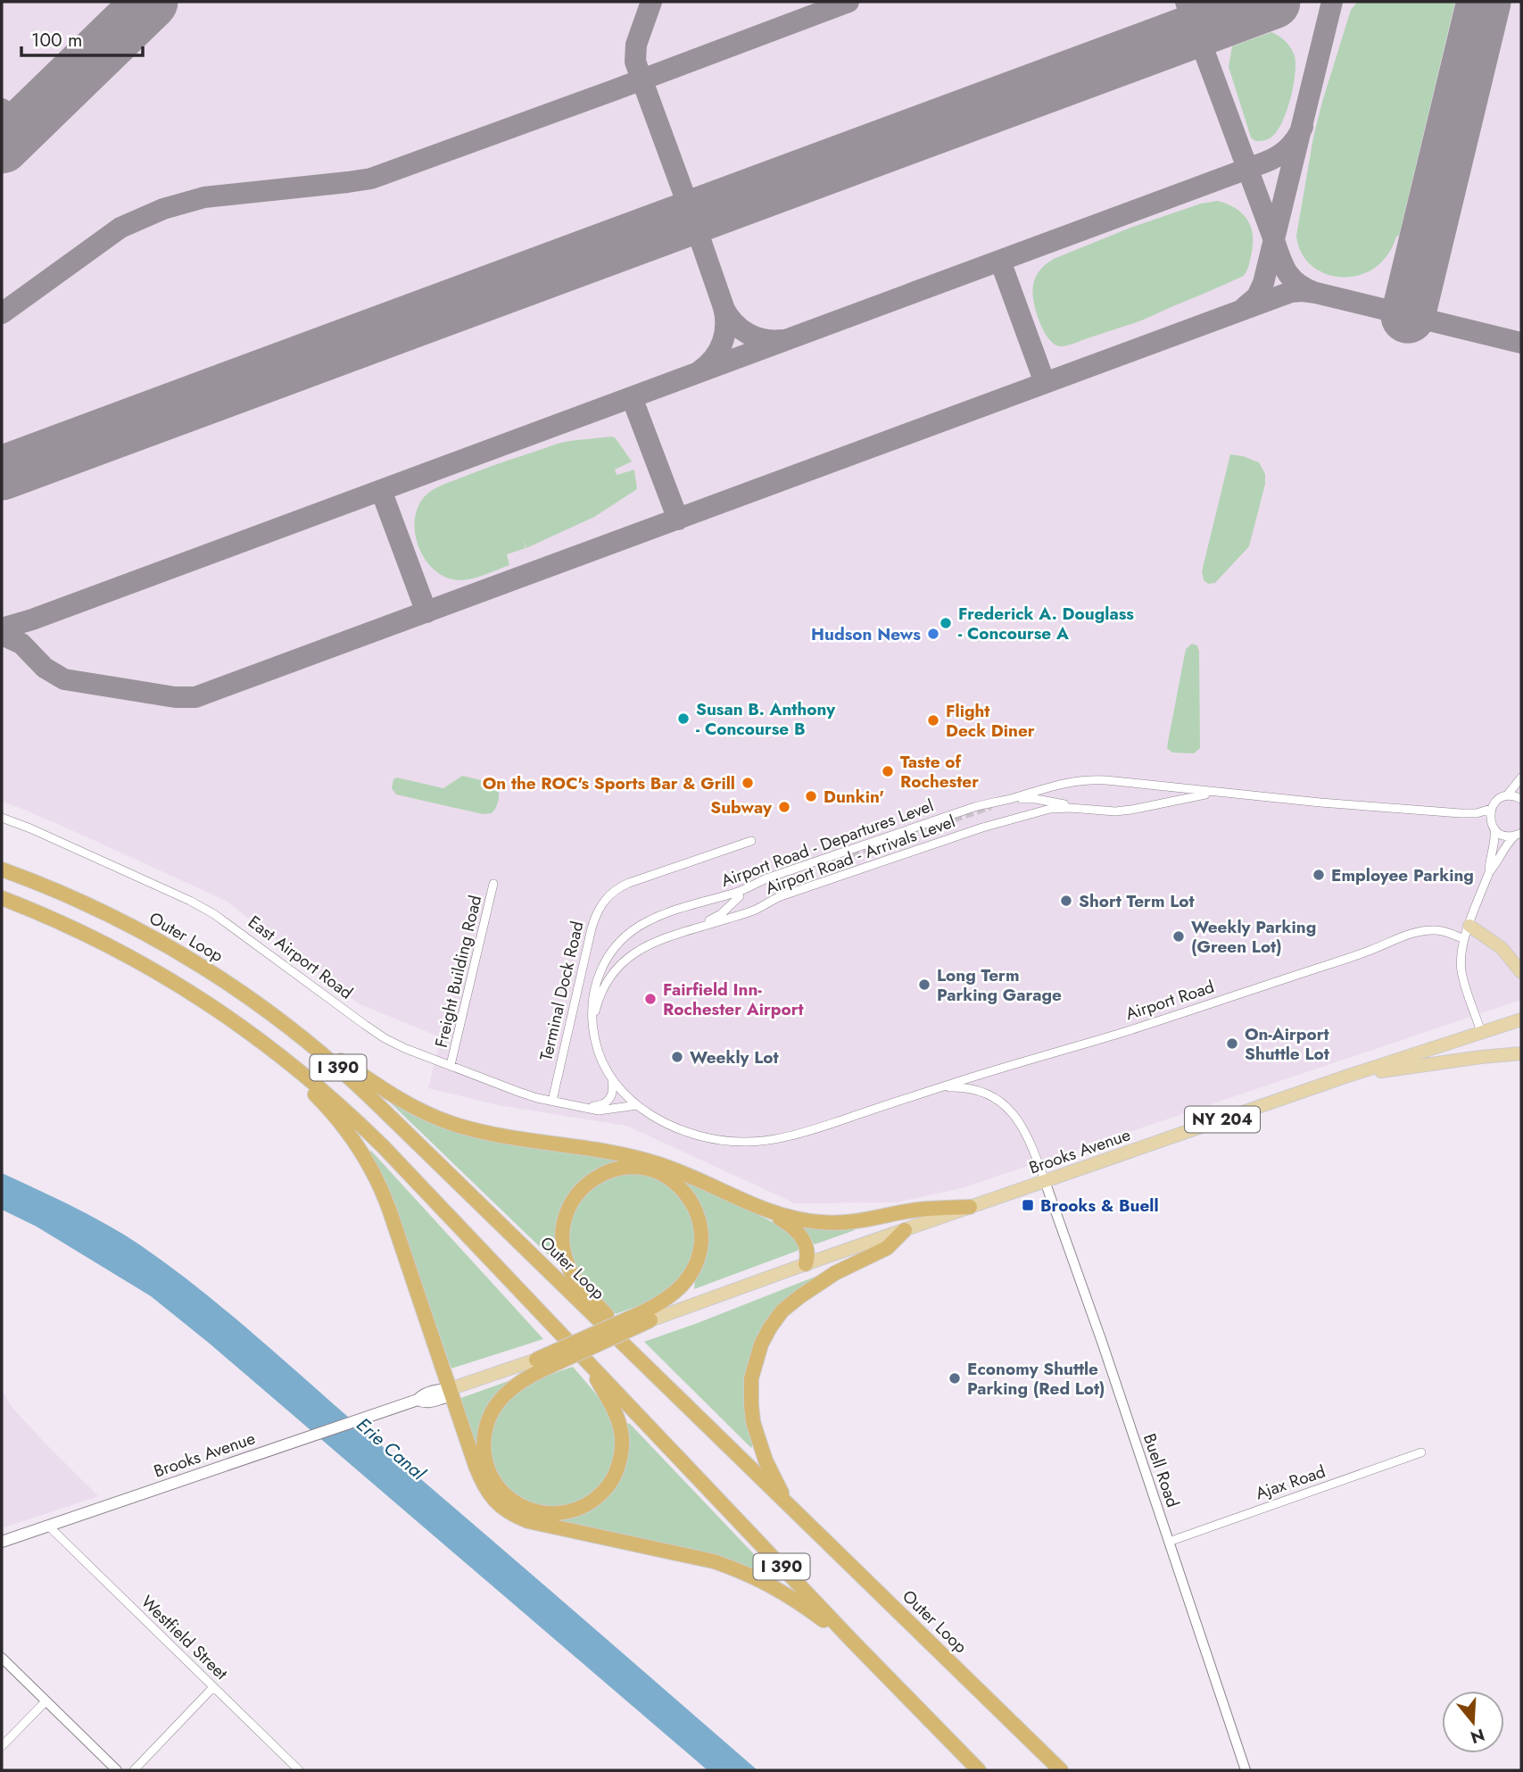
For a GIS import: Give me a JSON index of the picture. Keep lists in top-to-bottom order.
{
  "streets": {
    "highway": ["Outer Loop", "I 390"],
    "main road": ["NY 204", "Brooks Avenue"],
    "street": [
      "Airport Road - Departures Level",
      "Airport Road - Arrivals Level",
      "East Airport Road",
      "Freight Building Road",
      "Terminal Dock Road",
      "Airport Road",
      "Buell Road",
      "Ajax Road",
      "Westfield Street"
    ]
  },
  "crossings": [
    ["Airport Road - Departures Level", "Airport Road - Arrivals Level"],
    ["Airport Road - Departures Level", "Airport Road"],
    ["Airport Road - Arrivals Level", "Airport Road"],
    ["East Airport Road", "Freight Building Road"],
    ["East Airport Road", "Terminal Dock Road"],
    ["East Airport Road", "Airport Road"],
    ["Airport Road", "Brooks Avenue"],
    ["Airport Road", "Buell Road"],
    ["Brooks Avenue", "Buell Road"],
    ["Brooks Avenue", "Westfield Street"],
    ["Buell Road", "Ajax Road"]
  ],
  "water": ["Erie Canal"],
  "places": {
    "other": [
      "Frederick A. Douglass - Concourse A",
      "Hudson News",
      "Susan B. Anthony - Concourse B",
      "Flight Deck Diner",
      "Taste of Rochester",
      "On the ROC's Sports Bar & Grill",
      "Dunkin'",
      "Subway",
      "Employee Parking",
      "Short Term Lot",
      "Weekly Parking (Green Lot)",
      "Long Term Parking Garage",
      "Fairfield Inn- Rochester Airport",
      "On-Airport Shuttle Lot",
      "Weekly Lot",
      "Economy Shuttle Parking (Red Lot)"
    ],
    "transit": ["Brooks & Buell"]
  },
  "scale_bar": "100 m",
  "north": "bottom"
}
